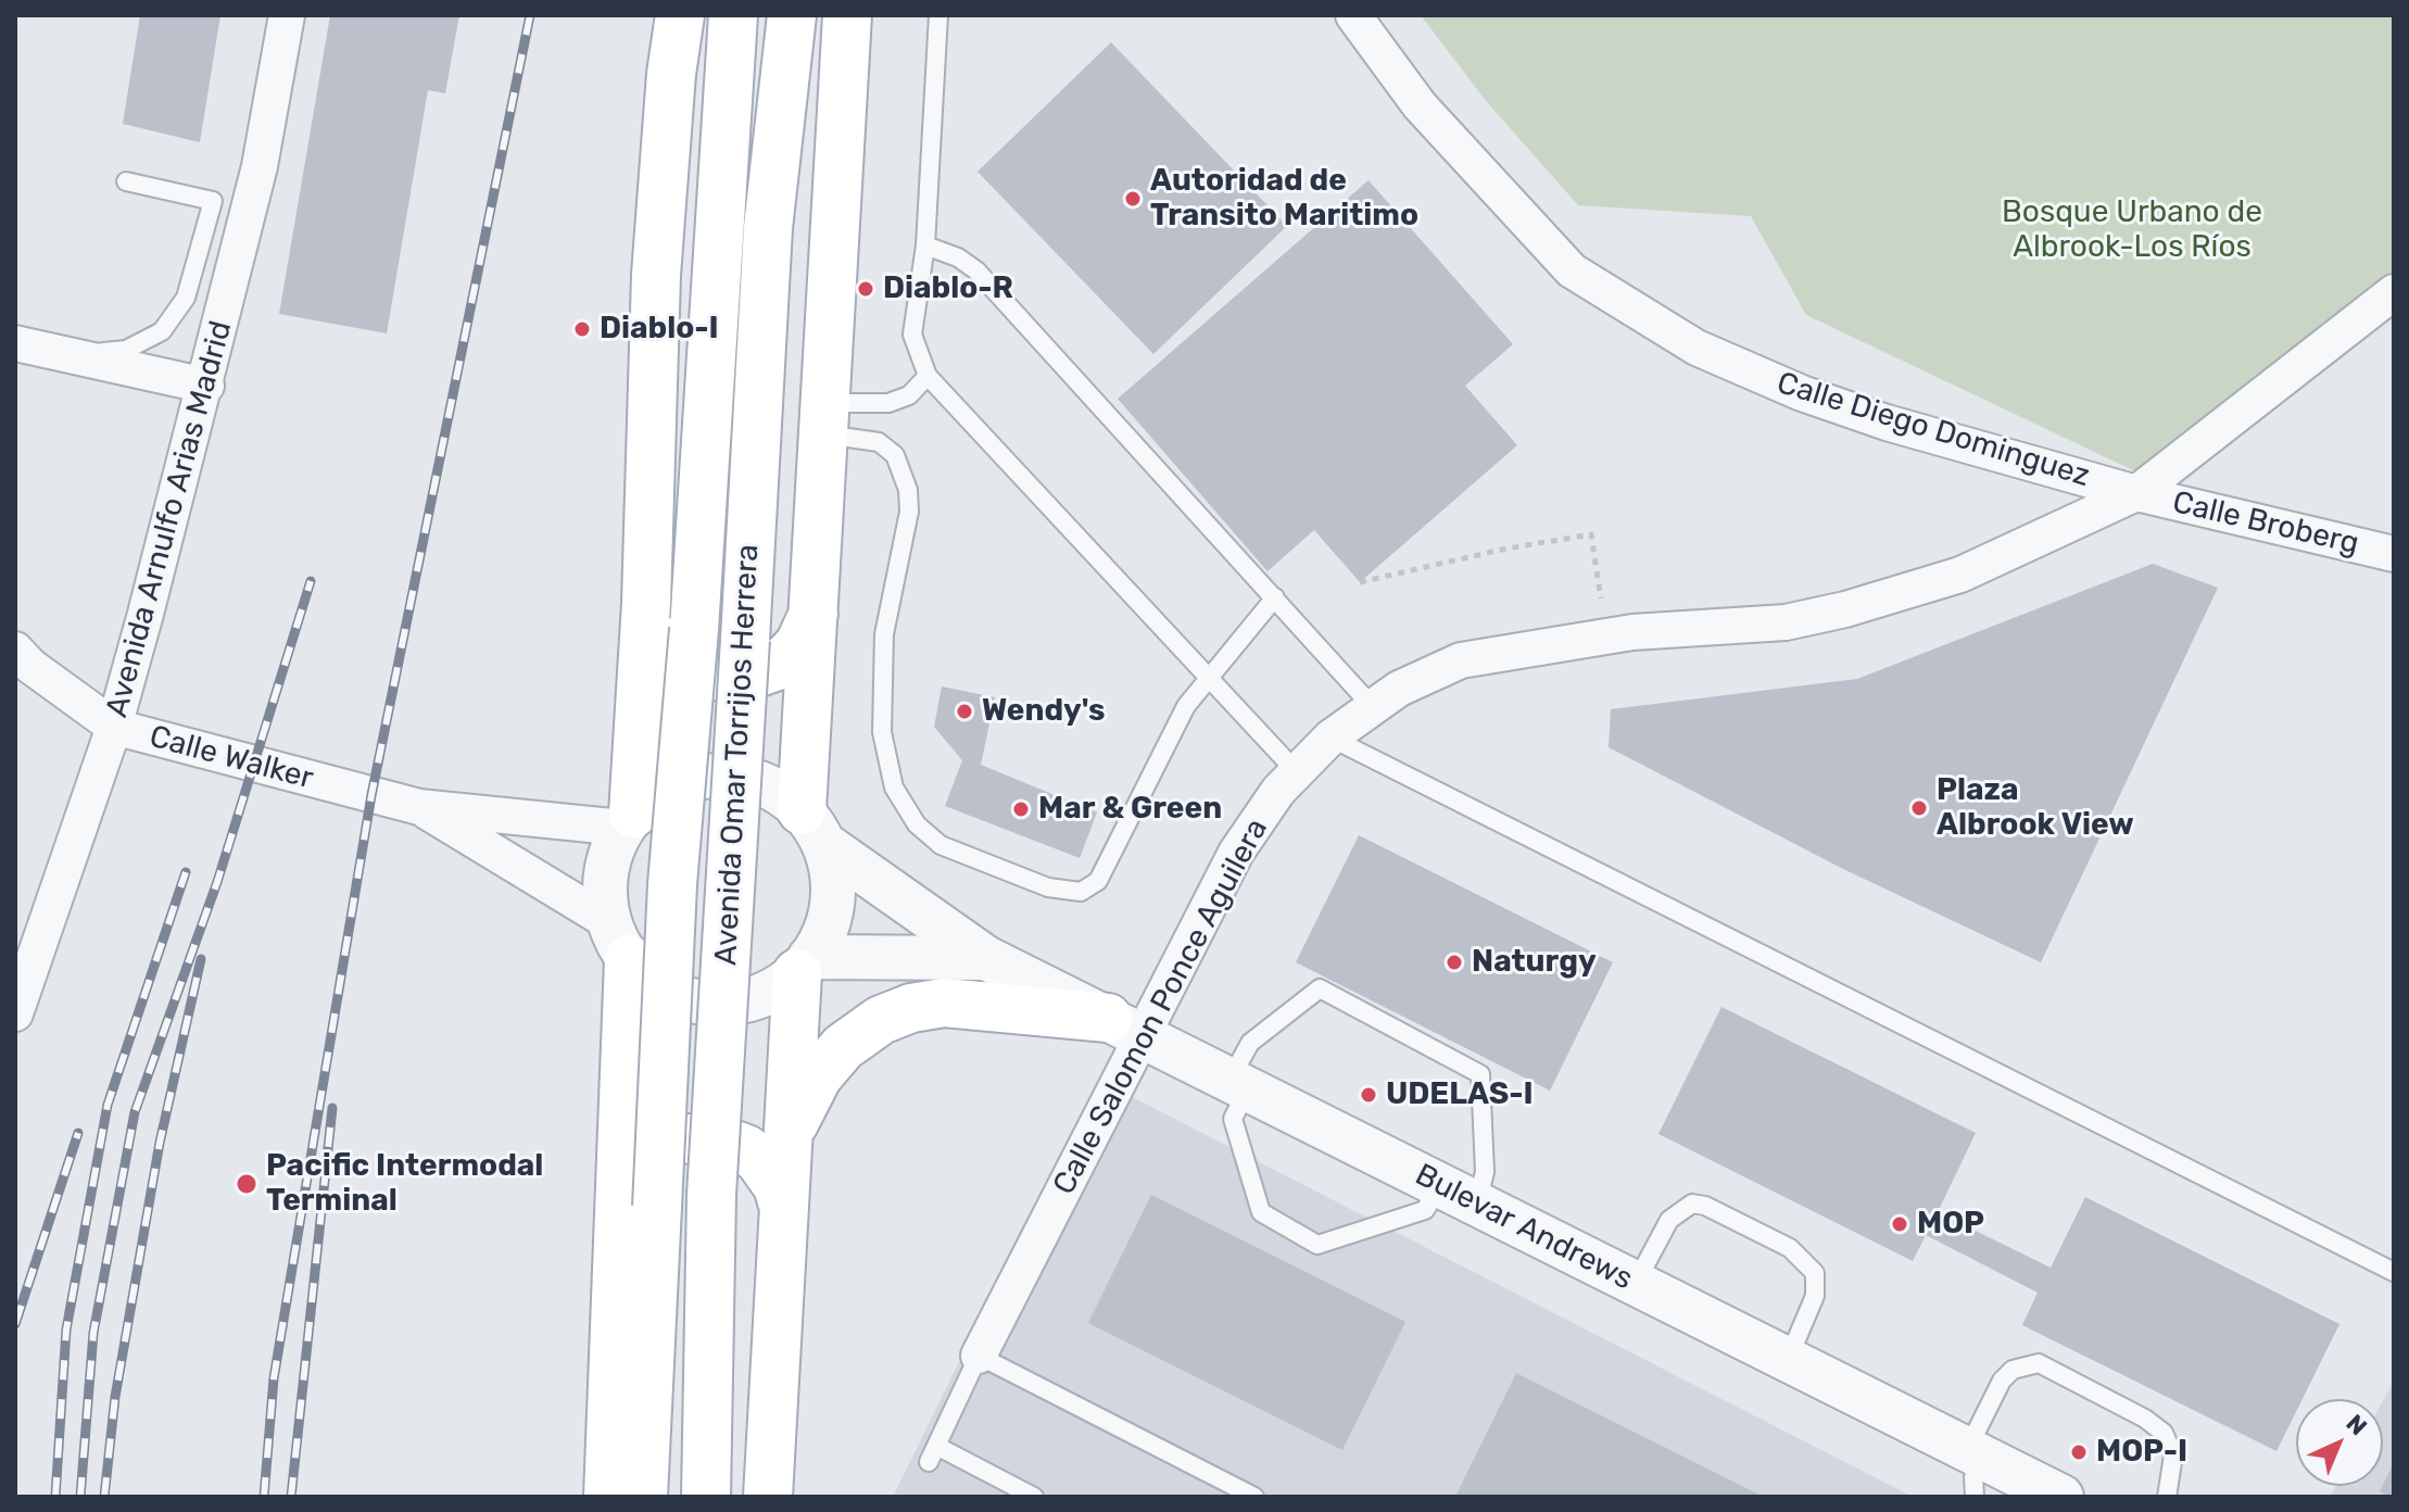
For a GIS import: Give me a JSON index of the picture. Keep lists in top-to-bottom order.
{
  "streets": {
    "main road": ["Avenida Omar Torrijos Herrera"],
    "street": [
      "Calle Diego Dominguez",
      "Avenida Arnulfo Arias Madrid",
      "Calle Broberg",
      "Calle Walker",
      "Calle Salomon Ponce Aguilera",
      "Bulevar Andrews"
    ]
  },
  "crossings": [
    ["Calle Diego Dominguez", "Calle Broberg"],
    ["Calle Diego Dominguez", "Calle Salomon Ponce Aguilera"],
    ["Avenida Arnulfo Arias Madrid", "Calle Walker"],
    ["Calle Broberg", "Calle Salomon Ponce Aguilera"],
    ["Calle Walker", "Bulevar Andrews"],
    ["Calle Salomon Ponce Aguilera", "Bulevar Andrews"]
  ],
  "parks": ["Bosque Urbano de Albrook-Los Ríos"],
  "places": [
    "Autoridad de Transito Maritimo",
    "Diablo-R",
    "Diablo-I",
    "Wendy's",
    "Plaza Albrook View",
    "Mar & Green",
    "Naturgy",
    "UDELAS-I",
    "Pacific Intermodal Terminal",
    "MOP",
    "MOP-I"
  ],
  "north": "top right"
}
